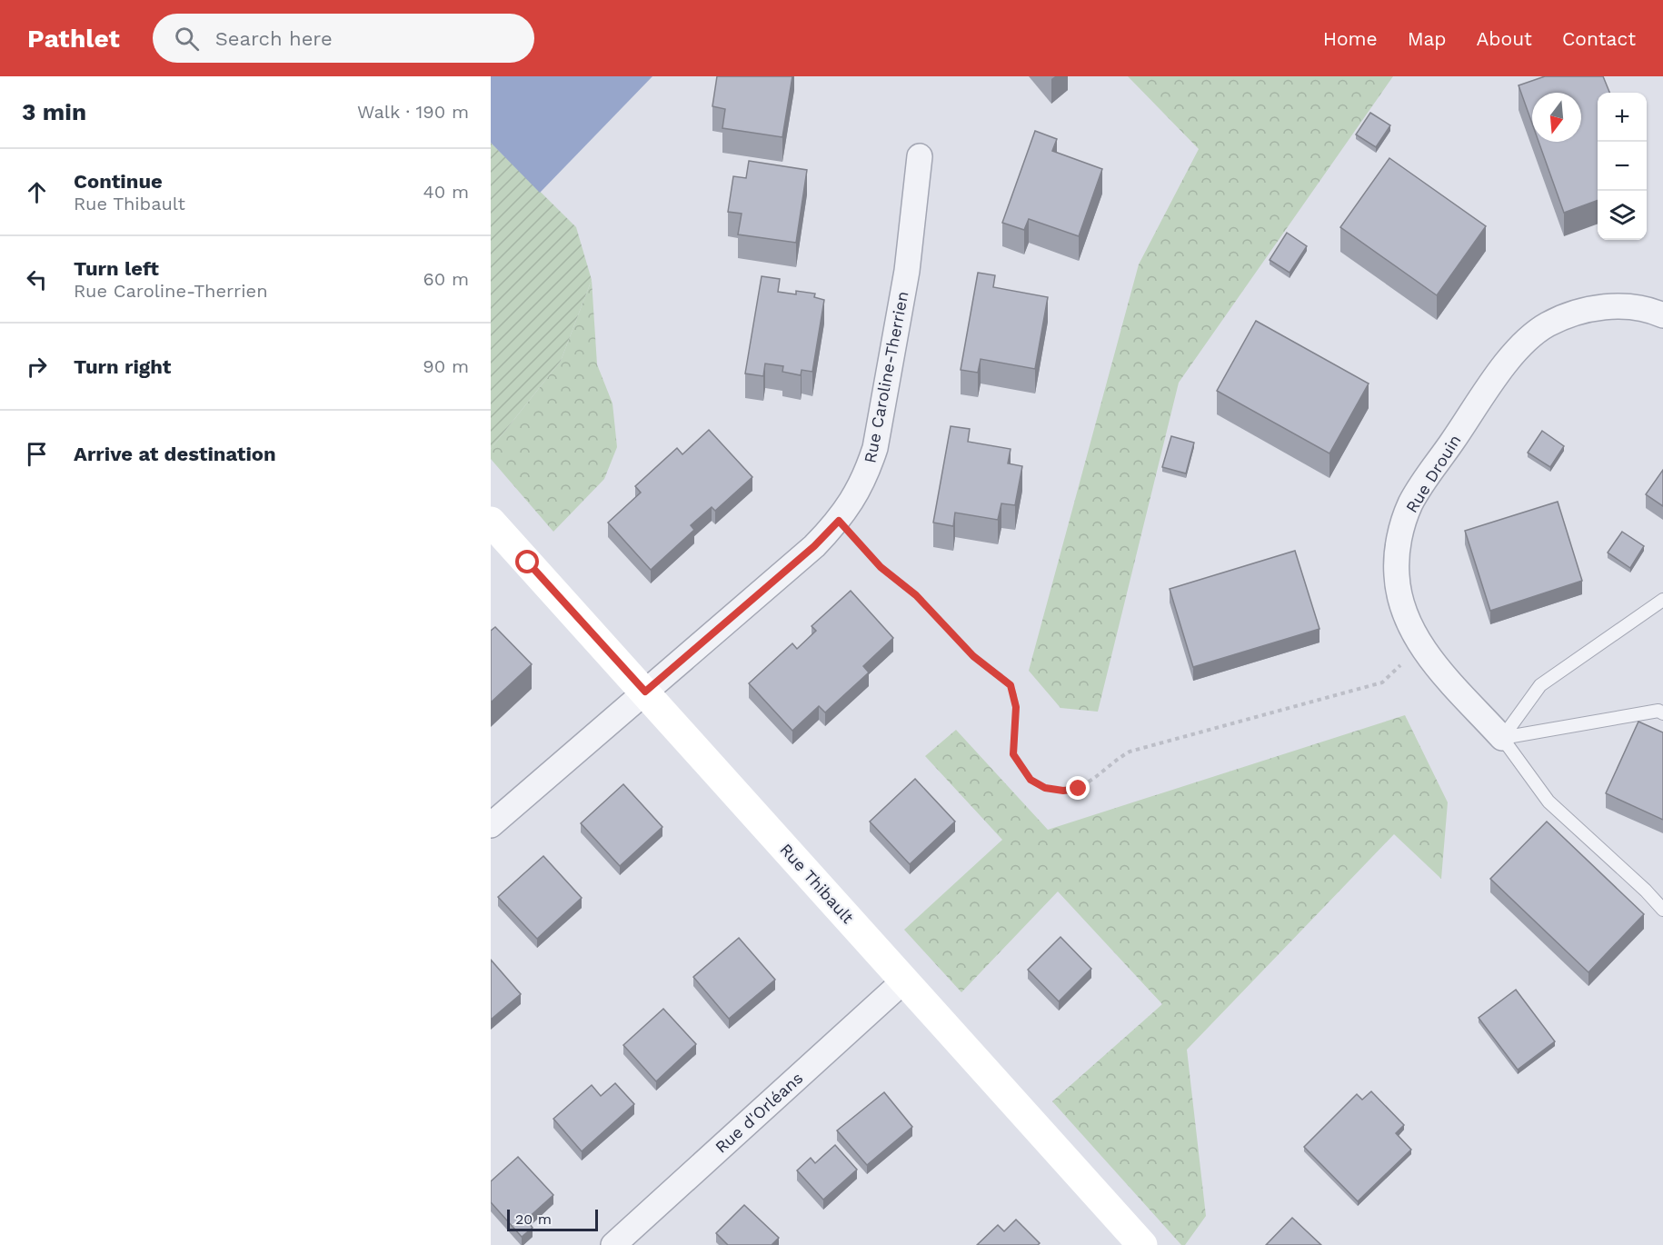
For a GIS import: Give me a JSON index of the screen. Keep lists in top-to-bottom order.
{
  "streets": {
    "street": [
      "Rue Caroline-Therrien",
      "Rue Drouin",
      "Rue Thibault",
      "Rue d'Orléans"
    ]
  },
  "crossings": [
    ["Rue Caroline-Therrien", "Rue Thibault"],
    ["Rue Thibault", "Rue d'Orléans"]
  ],
  "scale_bar": "20 m",
  "north": "bottom",
  "page": {
    "header": "Pathlet",
    "search": "Search here",
    "nav": [
      "Home",
      "Map",
      "About",
      "Contact"
    ],
    "heading": ["3 min", "Walk · 190 m"],
    "map_buttons": ["+", "−"],
    "list": [
      ["Continue", "Rue Thibault", "40 m"],
      ["Turn left", "Rue Caroline-Therrien", "60 m"],
      ["Turn right", "90 m"],
      "Arrive at destination"
    ],
    "scale": "20 m"
  }
}
